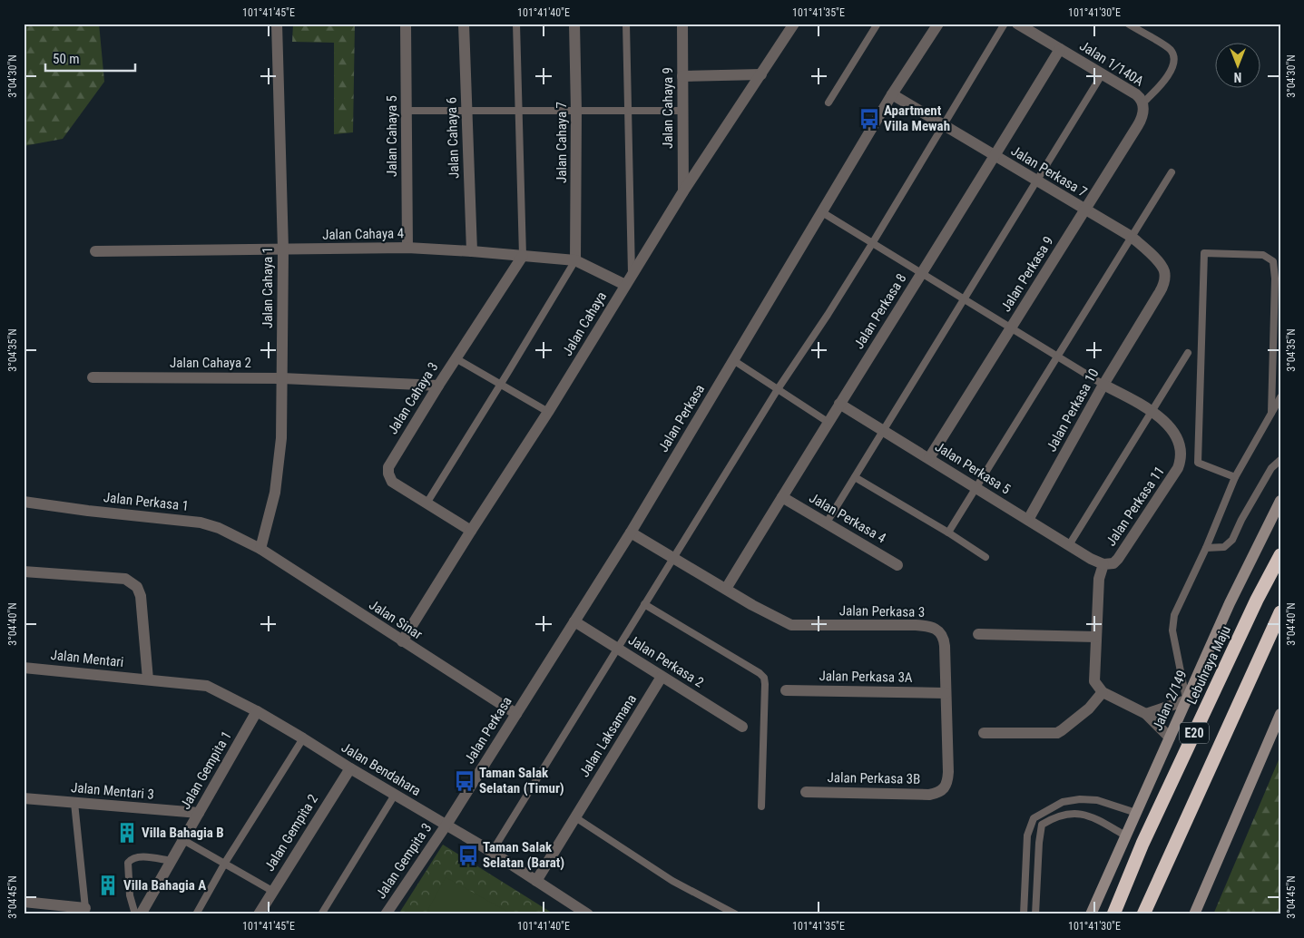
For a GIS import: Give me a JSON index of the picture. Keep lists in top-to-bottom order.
{
  "streets": {
    "highway": ["Lebuhraya Maju", "E20"],
    "main road": ["Jalan 2/149"],
    "street": [
      "Jalan 1/140A",
      "Jalan Cahaya 9",
      "Jalan Cahaya 5",
      "Jalan Cahaya 6",
      "Jalan Cahaya 7",
      "Jalan Perkasa 7",
      "Jalan Cahaya 4",
      "Jalan Perkasa 9",
      "Jalan Cahaya 1",
      "Jalan Perkasa 8",
      "Jalan Cahaya",
      "Jalan Cahaya 2",
      "Jalan Cahaya 3",
      "Jalan Perkasa 10",
      "Jalan Perkasa",
      "Jalan Perkasa 5",
      "Jalan Perkasa 1",
      "Jalan Perkasa 11",
      "Jalan Perkasa 4",
      "Jalan Perkasa 3",
      "Jalan Sinar",
      "Jalan Mentari",
      "Jalan Perkasa 2",
      "Jalan Perkasa 3A",
      "Jalan Laksamana",
      "Jalan Bendahara",
      "Jalan Gempita 1",
      "Jalan Perkasa 3B",
      "Jalan Mentari 3",
      "Jalan Gempita 2",
      "Jalan Gempita 3"
    ]
  },
  "crossings": [
    ["Jalan 1/140A", "Jalan Perkasa 9"],
    ["Jalan 1/140A", "Jalan Perkasa 8"],
    ["Jalan Cahaya 9", "Jalan Cahaya"],
    ["Jalan Cahaya 5", "Jalan Cahaya 4"],
    ["Jalan Cahaya 6", "Jalan Cahaya 4"],
    ["Jalan Cahaya 7", "Jalan Cahaya 4"],
    ["Jalan Perkasa 7", "Jalan Perkasa 9"],
    ["Jalan Perkasa 7", "Jalan Perkasa 8"],
    ["Jalan Perkasa 7", "Jalan Perkasa 10"],
    ["Jalan Perkasa 7", "Jalan Perkasa"],
    ["Jalan Cahaya 4", "Jalan Cahaya 1"],
    ["Jalan Cahaya 4", "Jalan Cahaya"],
    ["Jalan Cahaya 4", "Jalan Cahaya 3"],
    ["Jalan Perkasa 9", "Jalan Perkasa 5"],
    ["Jalan Cahaya 1", "Jalan Cahaya 2"],
    ["Jalan Cahaya 1", "Jalan Perkasa 1"],
    ["Jalan Cahaya 1", "Jalan Sinar"],
    ["Jalan Perkasa 8", "Jalan Perkasa 5"],
    ["Jalan Perkasa 8", "Jalan Perkasa 4"],
    ["Jalan Perkasa 8", "Jalan Perkasa 3"],
    ["Jalan Cahaya", "Jalan Cahaya 3"],
    ["Jalan Cahaya", "Jalan Sinar"],
    ["Jalan Cahaya 2", "Jalan Cahaya 3"],
    ["Jalan Perkasa 10", "Jalan Perkasa 5"],
    ["Jalan Perkasa 10", "Jalan Perkasa 11"],
    ["Jalan Perkasa", "Jalan Perkasa 3"],
    ["Jalan Perkasa", "Jalan Sinar"],
    ["Jalan Perkasa", "Jalan Perkasa 2"],
    ["Jalan Perkasa", "Jalan Bendahara"],
    ["Jalan Perkasa", "Jalan Gempita 3"],
    ["Jalan Perkasa 5", "Jalan Perkasa 11"],
    ["Jalan Perkasa 1", "Jalan Sinar"],
    ["Jalan Perkasa 3", "Jalan Perkasa 3A"],
    ["Jalan Perkasa 3", "Jalan Perkasa 3B"],
    ["Jalan Mentari", "Jalan Bendahara"],
    ["Jalan Perkasa 2", "Jalan Laksamana"],
    ["Jalan Laksamana", "Jalan Bendahara"],
    ["Jalan Bendahara", "Jalan Gempita 1"],
    ["Jalan Bendahara", "Jalan Gempita 2"],
    ["Jalan Bendahara", "Jalan Gempita 3"],
    ["Jalan Gempita 1", "Jalan Mentari 3"]
  ],
  "places": {
    "bus stop": ["Apartment Villa Mewah", "Taman Salak Selatan (Timur)", "Taman Salak Selatan (Barat)"],
    "building": ["Villa Bahagia B", "Villa Bahagia A"]
  },
  "scale_bar": "50 m",
  "north": "bottom",
  "coordinates": [
    "101°41'45\"E",
    "101°41'40\"E",
    "101°41'35\"E",
    "101°41'30\"E",
    "3°04'30\"N",
    "3°04'35\"N",
    "3°04'40\"N",
    "3°04'45\"N"
  ]
}
